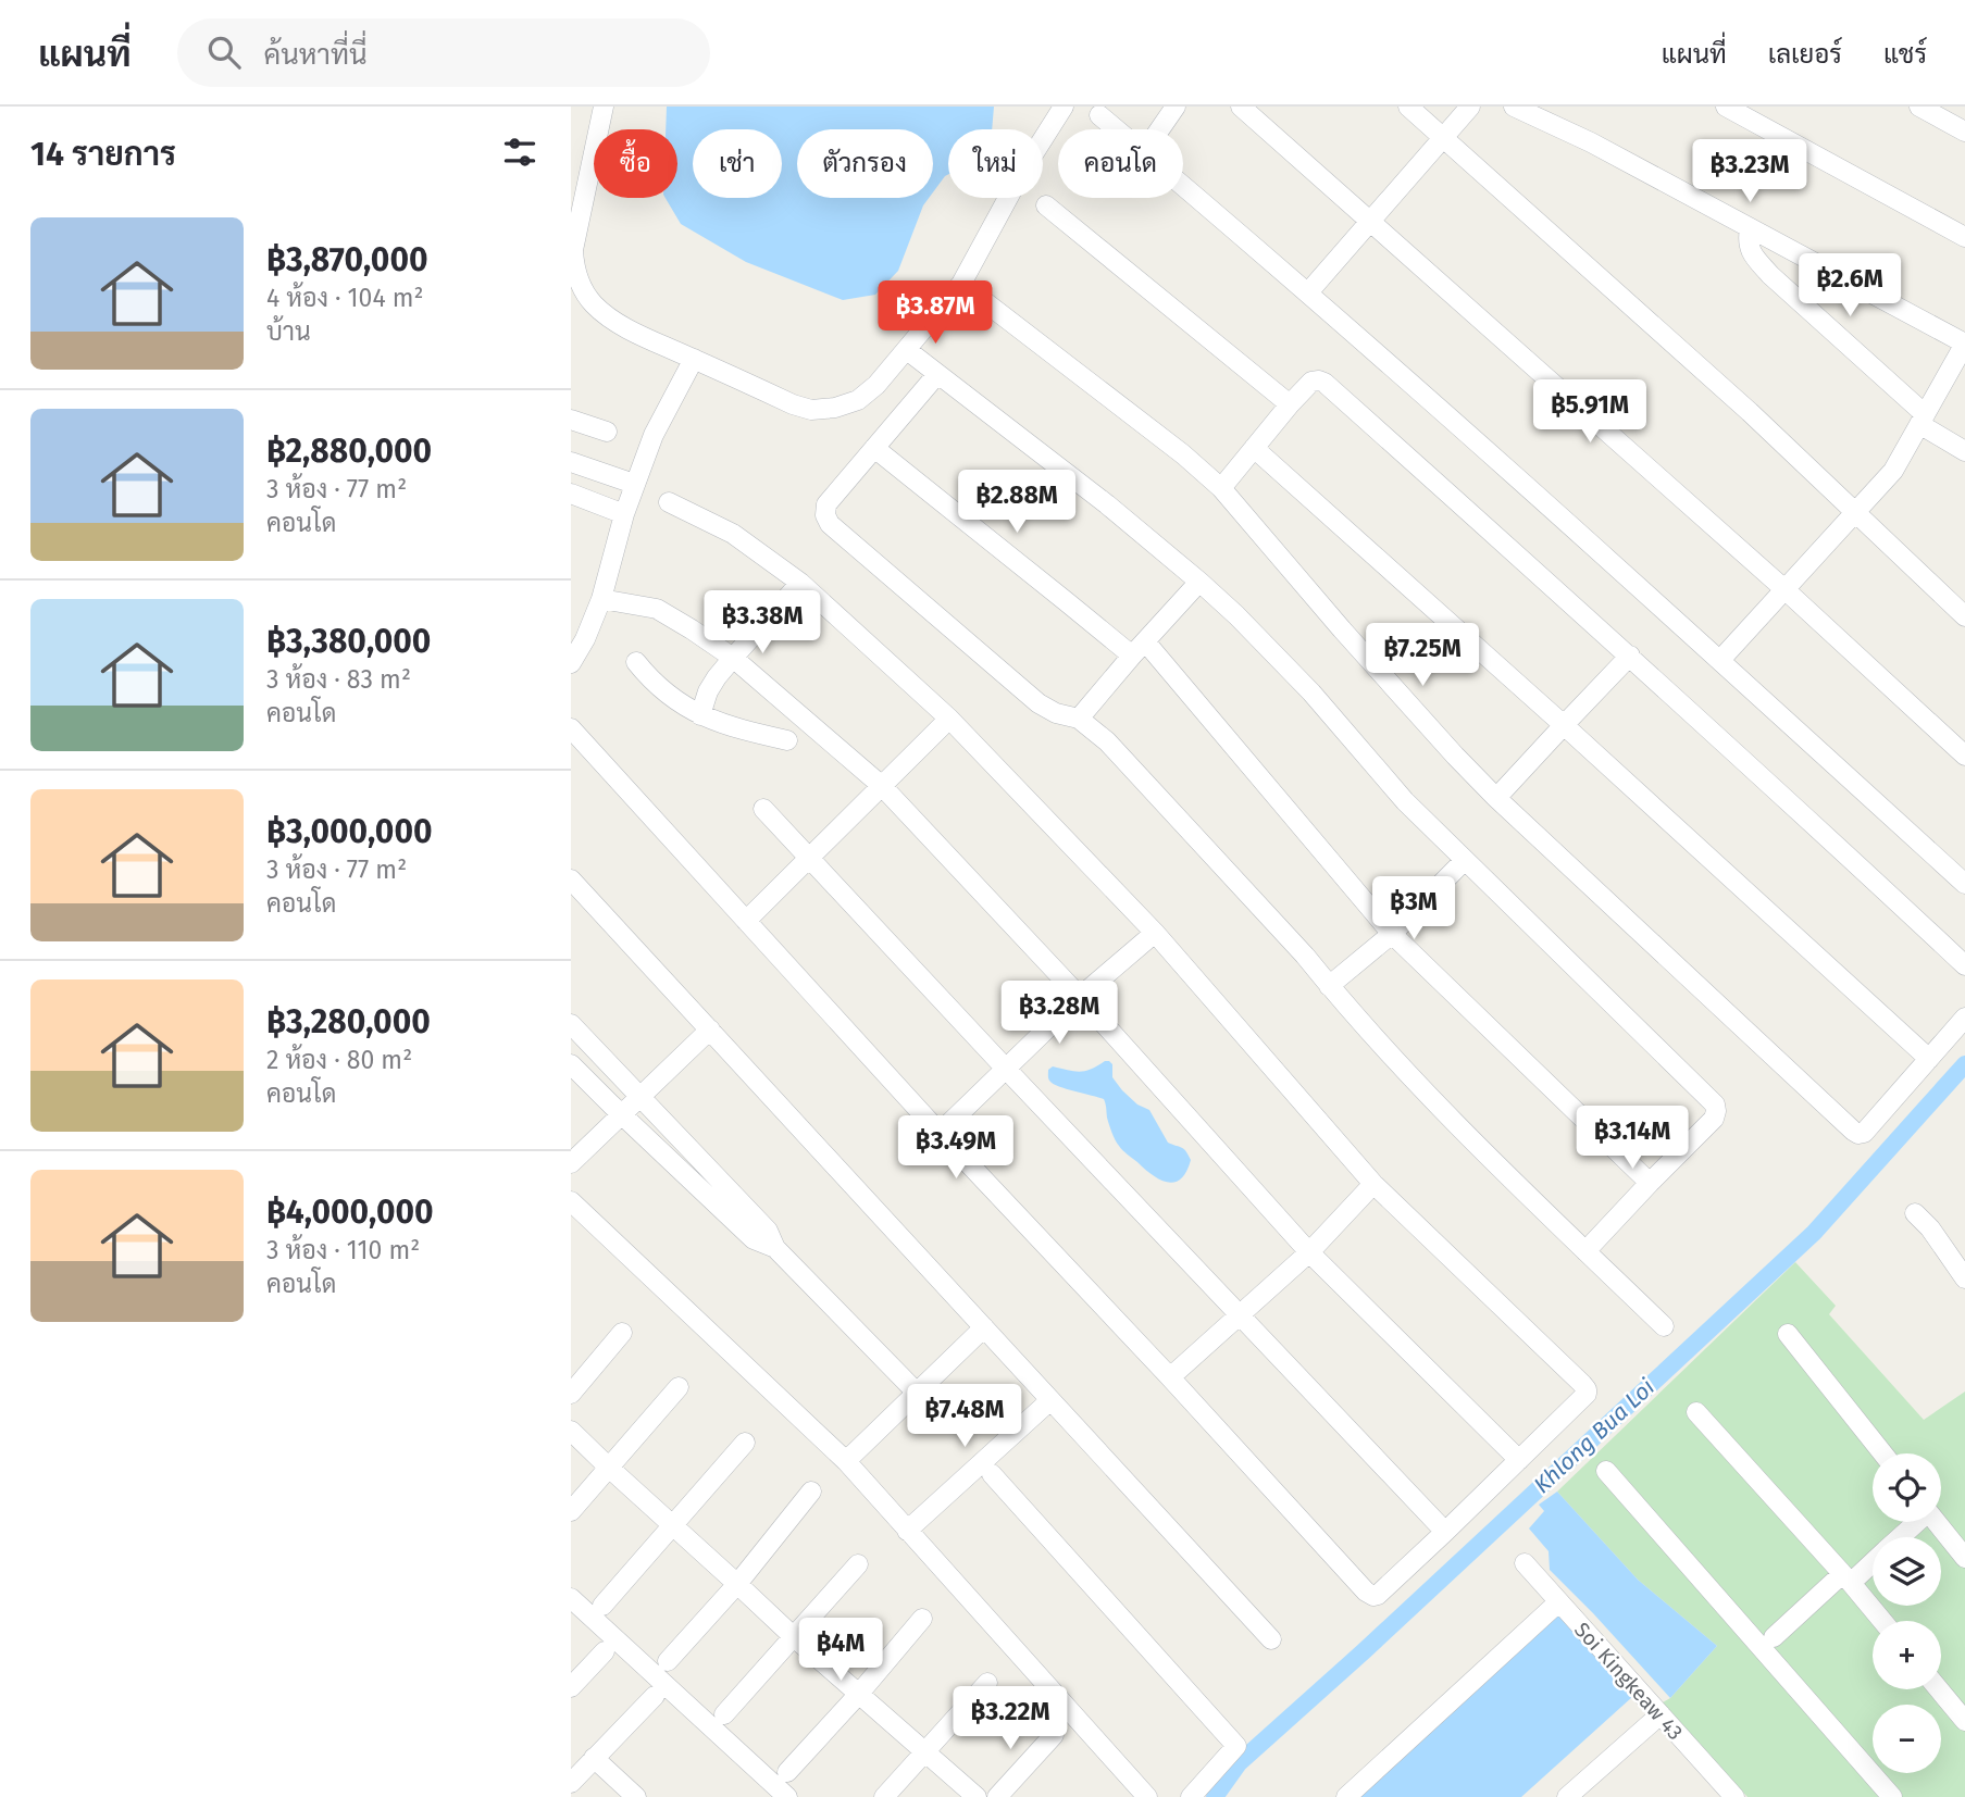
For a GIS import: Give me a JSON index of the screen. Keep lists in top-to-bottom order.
{
  "streets": {
    "street": ["Soi Kingkeaw 43"]
  },
  "water": ["Khlong Bua Loi"],
  "page": {
    "header": "แผนที่",
    "search": "ค้นหาที่นี่",
    "nav": ["แผนที่", "เลเยอร์", "แชร์"],
    "heading": "14 รายการ",
    "chip": [
      "ซื้อ",
      "เช่า",
      "ตัวกรอง",
      "ใหม่",
      "คอนโด"
    ],
    "price": [
      "฿3.23M",
      "฿2.6M",
      "฿3.87M",
      "฿5.91M",
      "฿2.88M",
      "฿3.38M",
      "฿7.25M",
      "฿3M",
      "฿3.28M",
      "฿3.14M",
      "฿3.49M",
      "฿7.48M",
      "฿4M",
      "฿3.22M"
    ],
    "list": [
      {
        "name": "฿3,870,000",
        "note": "4 ห้อง · 104 m² · บ้าน"
      },
      {
        "name": "฿2,880,000",
        "note": "3 ห้อง · 77 m² · คอนโด"
      },
      {
        "name": "฿3,380,000",
        "note": "3 ห้อง · 83 m² · คอนโด"
      },
      {
        "name": "฿3,000,000",
        "note": "3 ห้อง · 77 m² · คอนโด"
      },
      {
        "name": "฿3,280,000",
        "note": "2 ห้อง · 80 m² · คอนโด"
      },
      {
        "name": "฿4,000,000",
        "note": "3 ห้อง · 110 m² · คอนโด"
      }
    ],
    "map_buttons": ["+", "−"]
  }
}
